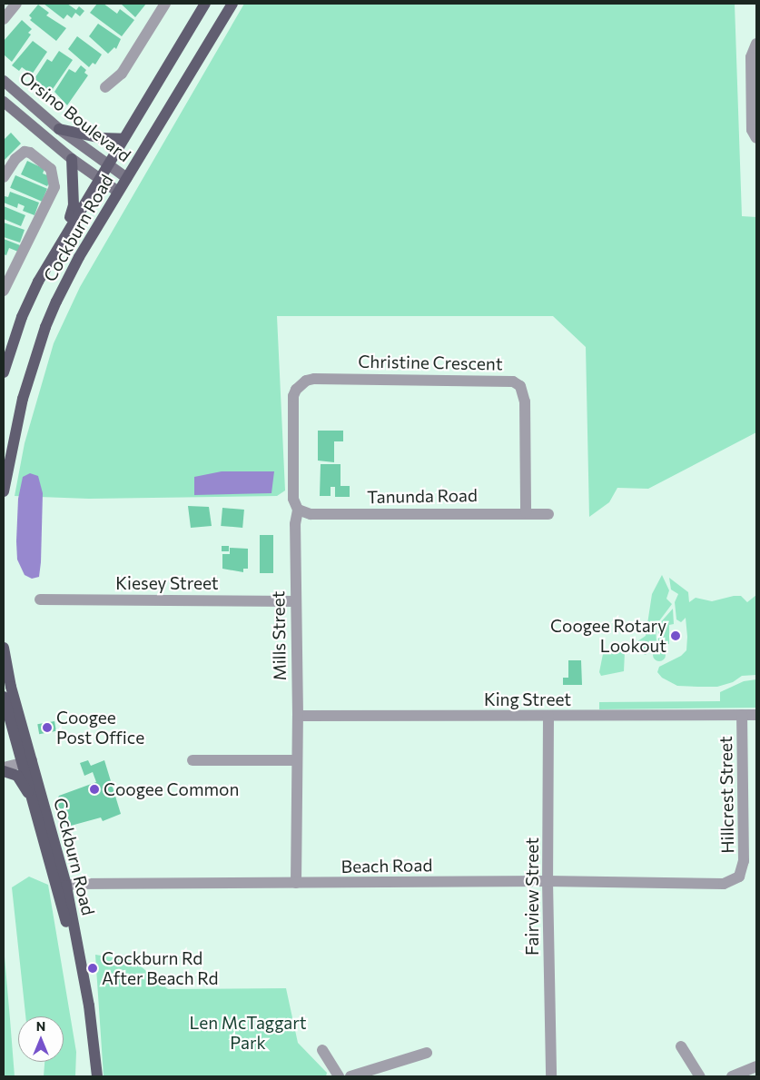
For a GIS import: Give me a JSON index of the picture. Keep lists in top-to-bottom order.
{
  "streets": {
    "main road": ["Orsino Boulevard", "Cockburn Road"],
    "street": [
      "Christine Crescent",
      "Tanunda Road",
      "Kiesey Street",
      "Mills Street",
      "King Street",
      "Hillcrest Street",
      "Beach Road",
      "Fairview Street"
    ]
  },
  "crossings": [
    ["Orsino Boulevard", "Cockburn Road"],
    ["Cockburn Road", "Beach Road"],
    ["Christine Crescent", "Tanunda Road"],
    ["Christine Crescent", "Mills Street"],
    ["Tanunda Road", "Mills Street"],
    ["Kiesey Street", "Mills Street"],
    ["Mills Street", "King Street"],
    ["Mills Street", "Beach Road"],
    ["King Street", "Hillcrest Street"],
    ["King Street", "Fairview Street"],
    ["Hillcrest Street", "Beach Road"],
    ["Beach Road", "Fairview Street"]
  ],
  "parks": ["Len McTaggart Park"],
  "places": [
    "Coogee Rotary Lookout",
    "Coogee Post Office",
    "Coogee Common",
    "Cockburn Rd After Beach Rd"
  ],
  "north": "top"
}
